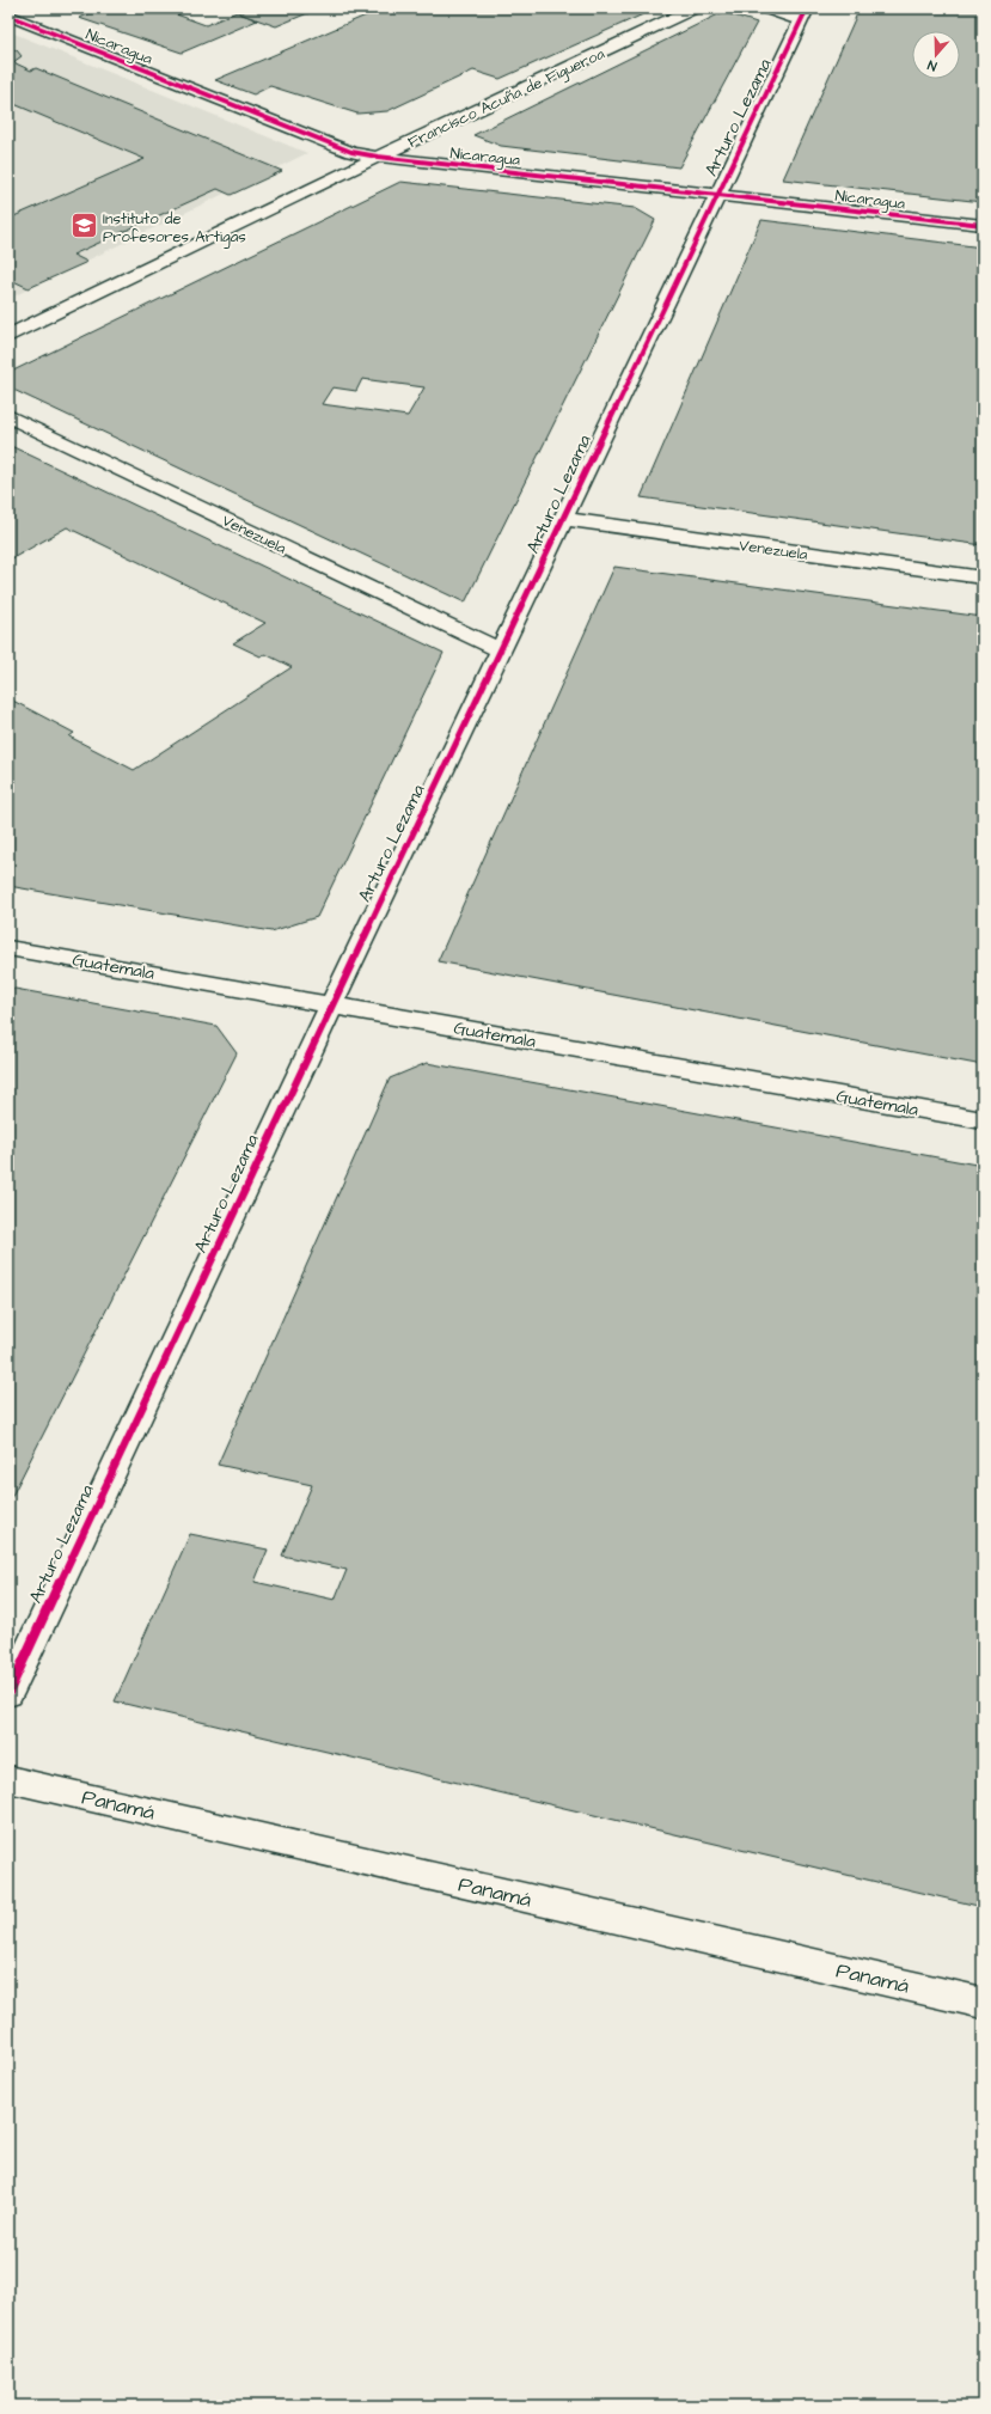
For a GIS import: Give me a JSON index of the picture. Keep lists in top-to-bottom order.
{
  "streets": {
    "street": [
      "Nicaragua",
      "Francisco Acuña de Figueroa",
      "Arturo Lezama",
      "Venezuela",
      "Guatemala",
      "Panamá"
    ]
  },
  "crossings": [
    ["Nicaragua", "Francisco Acuña de Figueroa"],
    ["Nicaragua", "Arturo Lezama"],
    ["Arturo Lezama", "Venezuela"],
    ["Arturo Lezama", "Guatemala"]
  ],
  "places": {
    "school or university": ["Instituto de Profesores Artigas"]
  },
  "north": "bottom"
}
